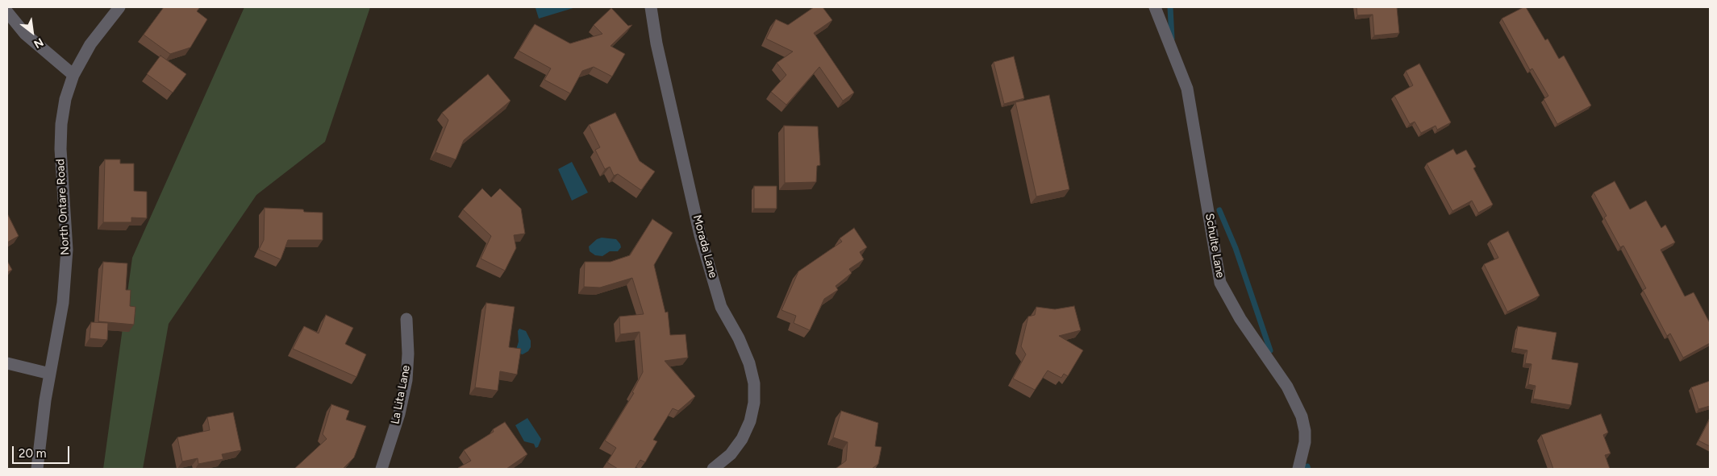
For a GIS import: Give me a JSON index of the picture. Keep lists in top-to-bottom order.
{
  "streets": {
    "street": [
      "North Ontare Road",
      "Schulte Lane",
      "Morada Lane",
      "La Lita Lane"
    ]
  },
  "scale_bar": "20 m",
  "north": "bottom right"
}
